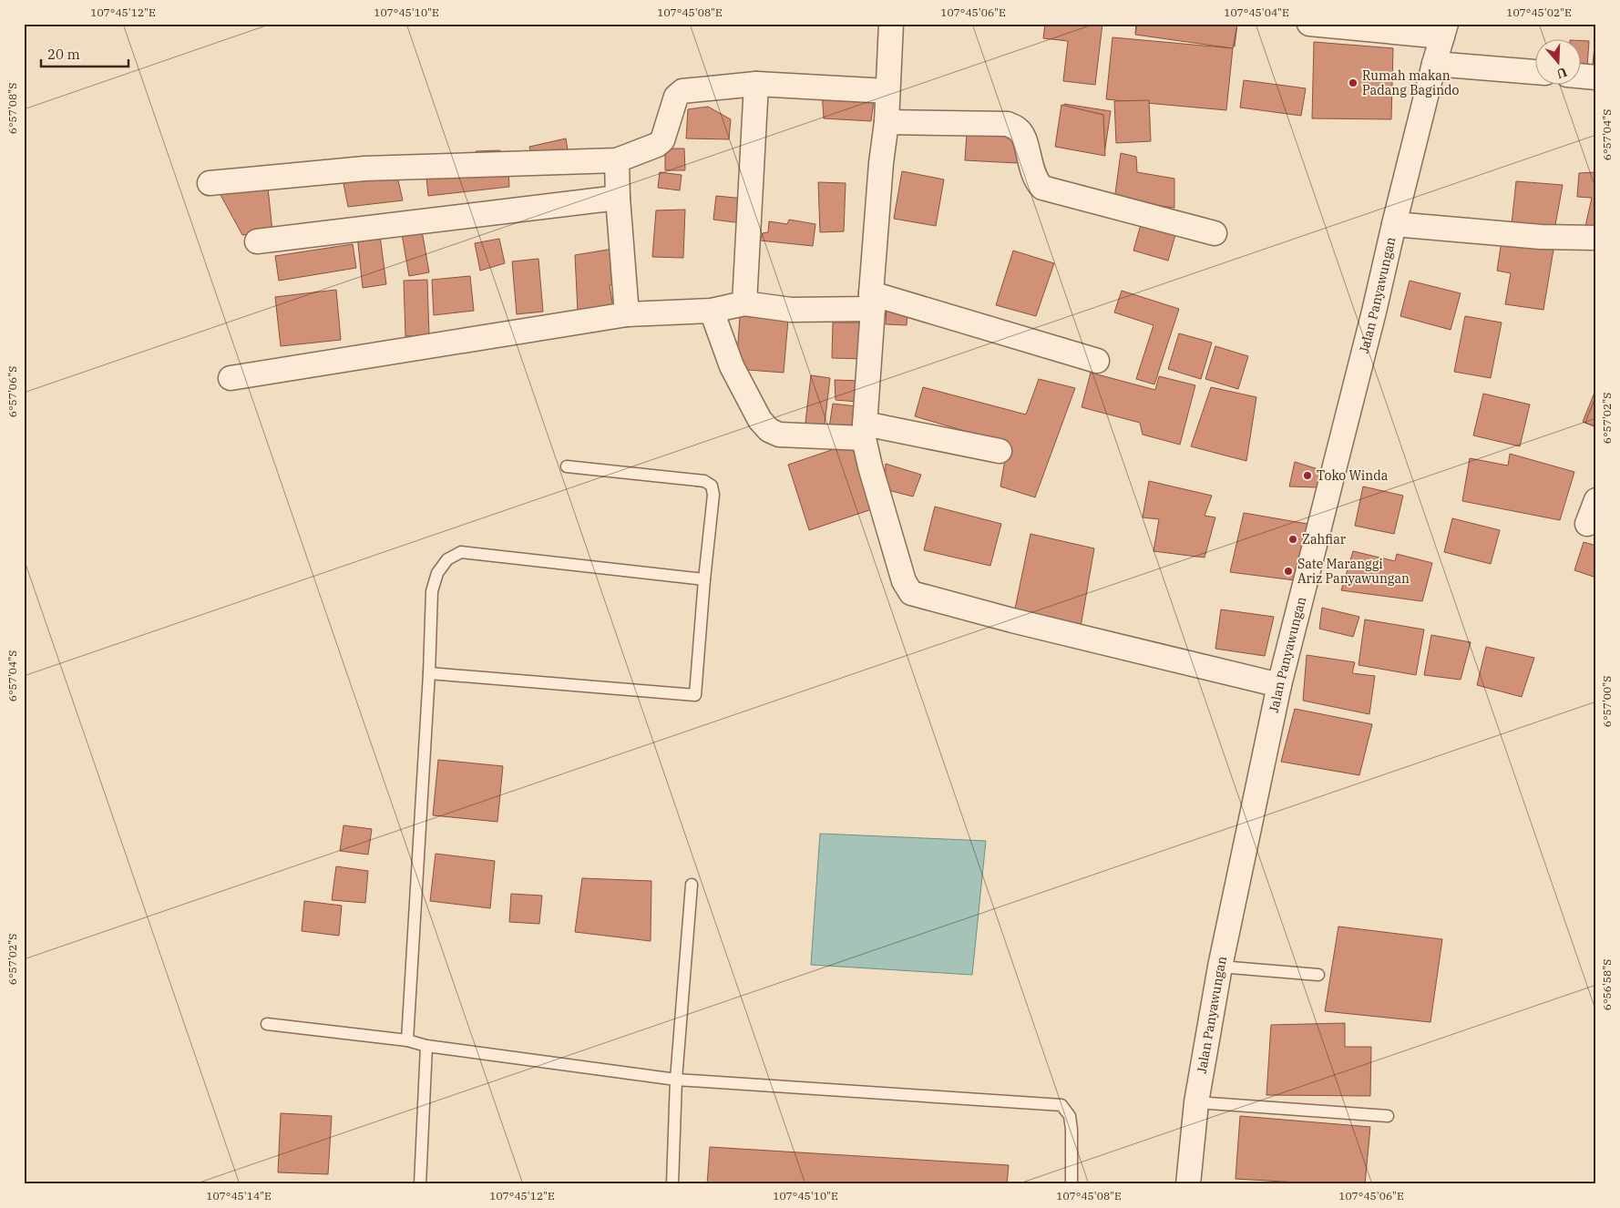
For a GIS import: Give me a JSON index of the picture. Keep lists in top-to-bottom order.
{
  "streets": {
    "street": ["Jalan Panyawungan"]
  },
  "places": [
    "Rumah makan Padang Bagindo",
    "Toko Winda",
    "Zahfiar",
    "Sate Maranggi Ariz Panyawungan"
  ],
  "scale_bar": "20 m",
  "north": "bottom",
  "coordinates": [
    "107°45'12\"E",
    "107°45'10\"E",
    "107°45'08\"E",
    "107°45'06\"E",
    "107°45'04\"E",
    "107°45'02\"E",
    "6°57'08\"S",
    "6°57'04\"S",
    "6°57'06\"S",
    "6°57'02\"S",
    "6°57'00\"S",
    "6°56'58\"S",
    "107°45'14\"E"
  ]
}
